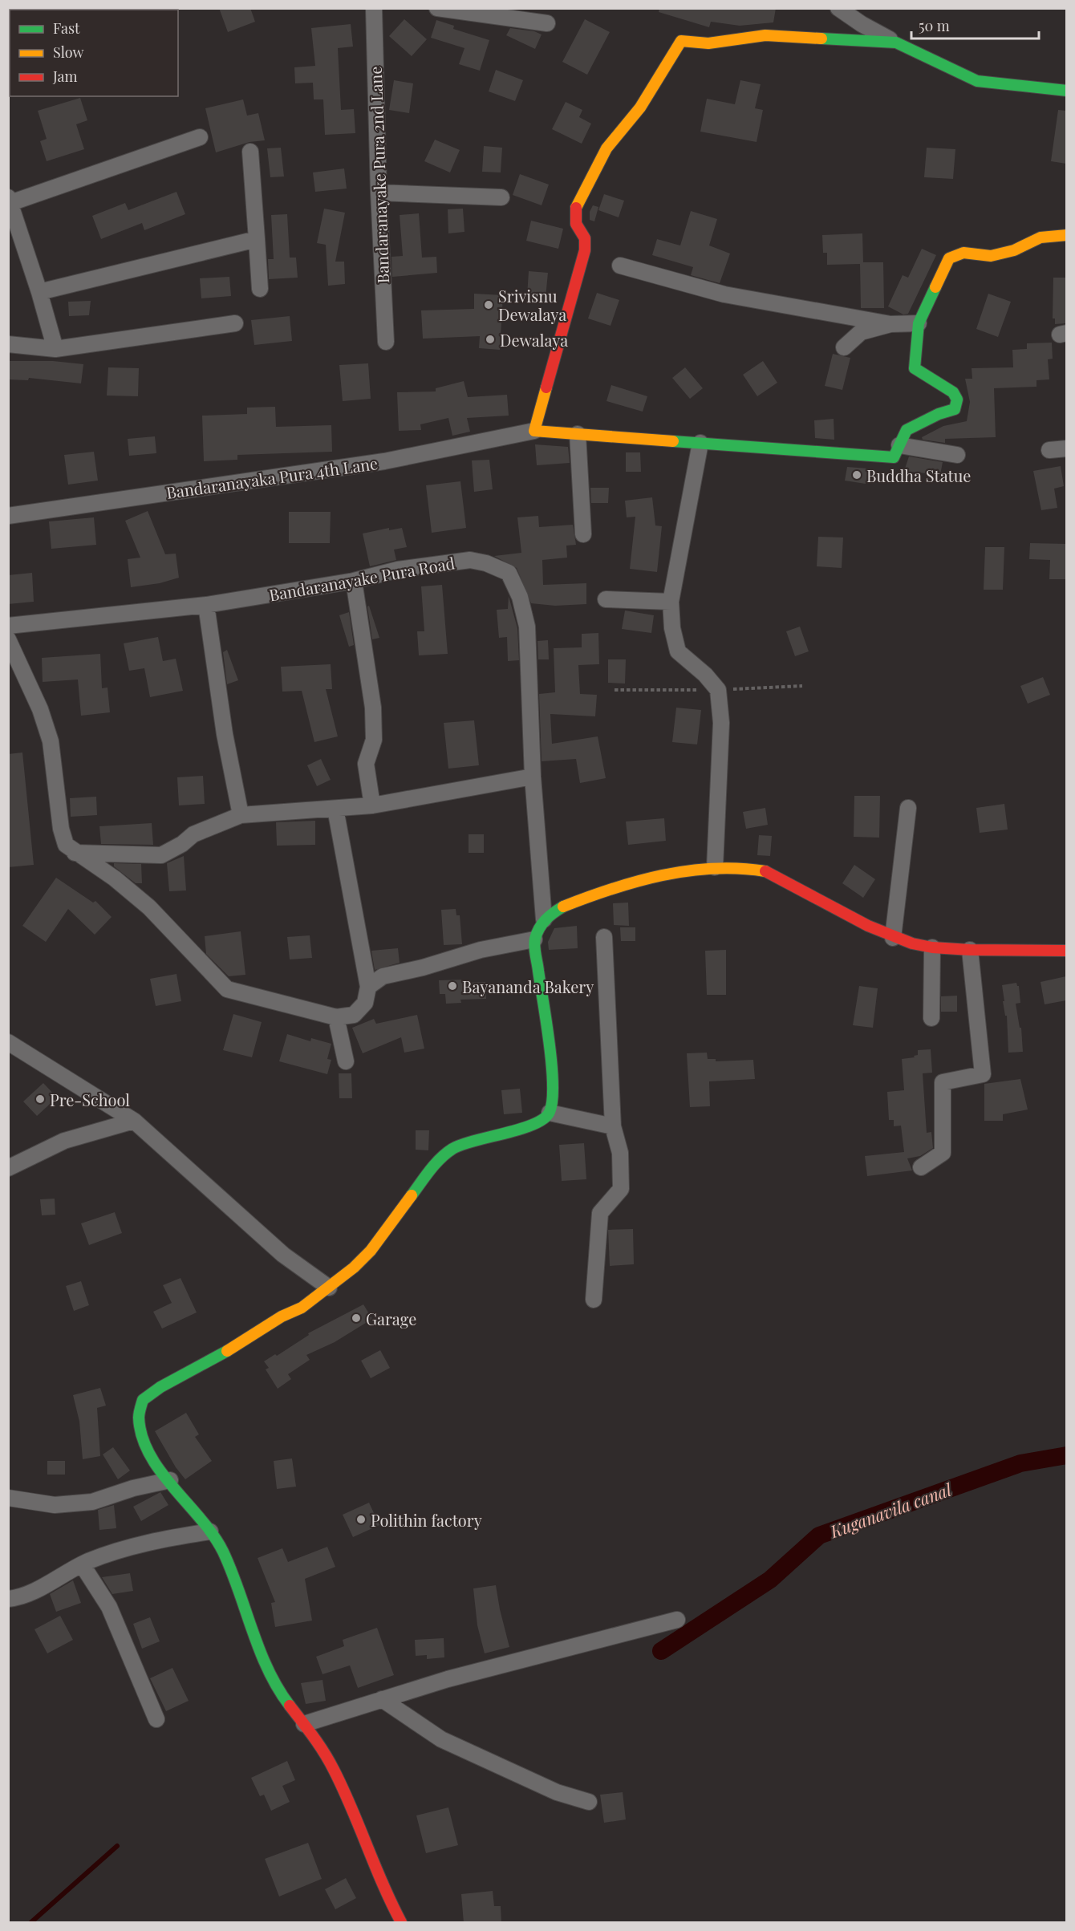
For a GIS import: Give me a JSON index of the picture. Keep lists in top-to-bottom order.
{
  "streets": {
    "street": ["Bandaranayake Pura 2nd Lane", "Bandaranayaka Pura 4th Lane", "Bandaranayake Pura Road"]
  },
  "water": ["Kuganavila canal"],
  "places": [
    "Srivisnu Dewalaya",
    "Dewalaya",
    "Buddha Statue",
    "Bayananda Bakery",
    "Pre-School",
    "Garage",
    "Polithin factory"
  ],
  "legend": ["Fast", "Slow", "Jam"],
  "scale_bar": "50 m"
}
